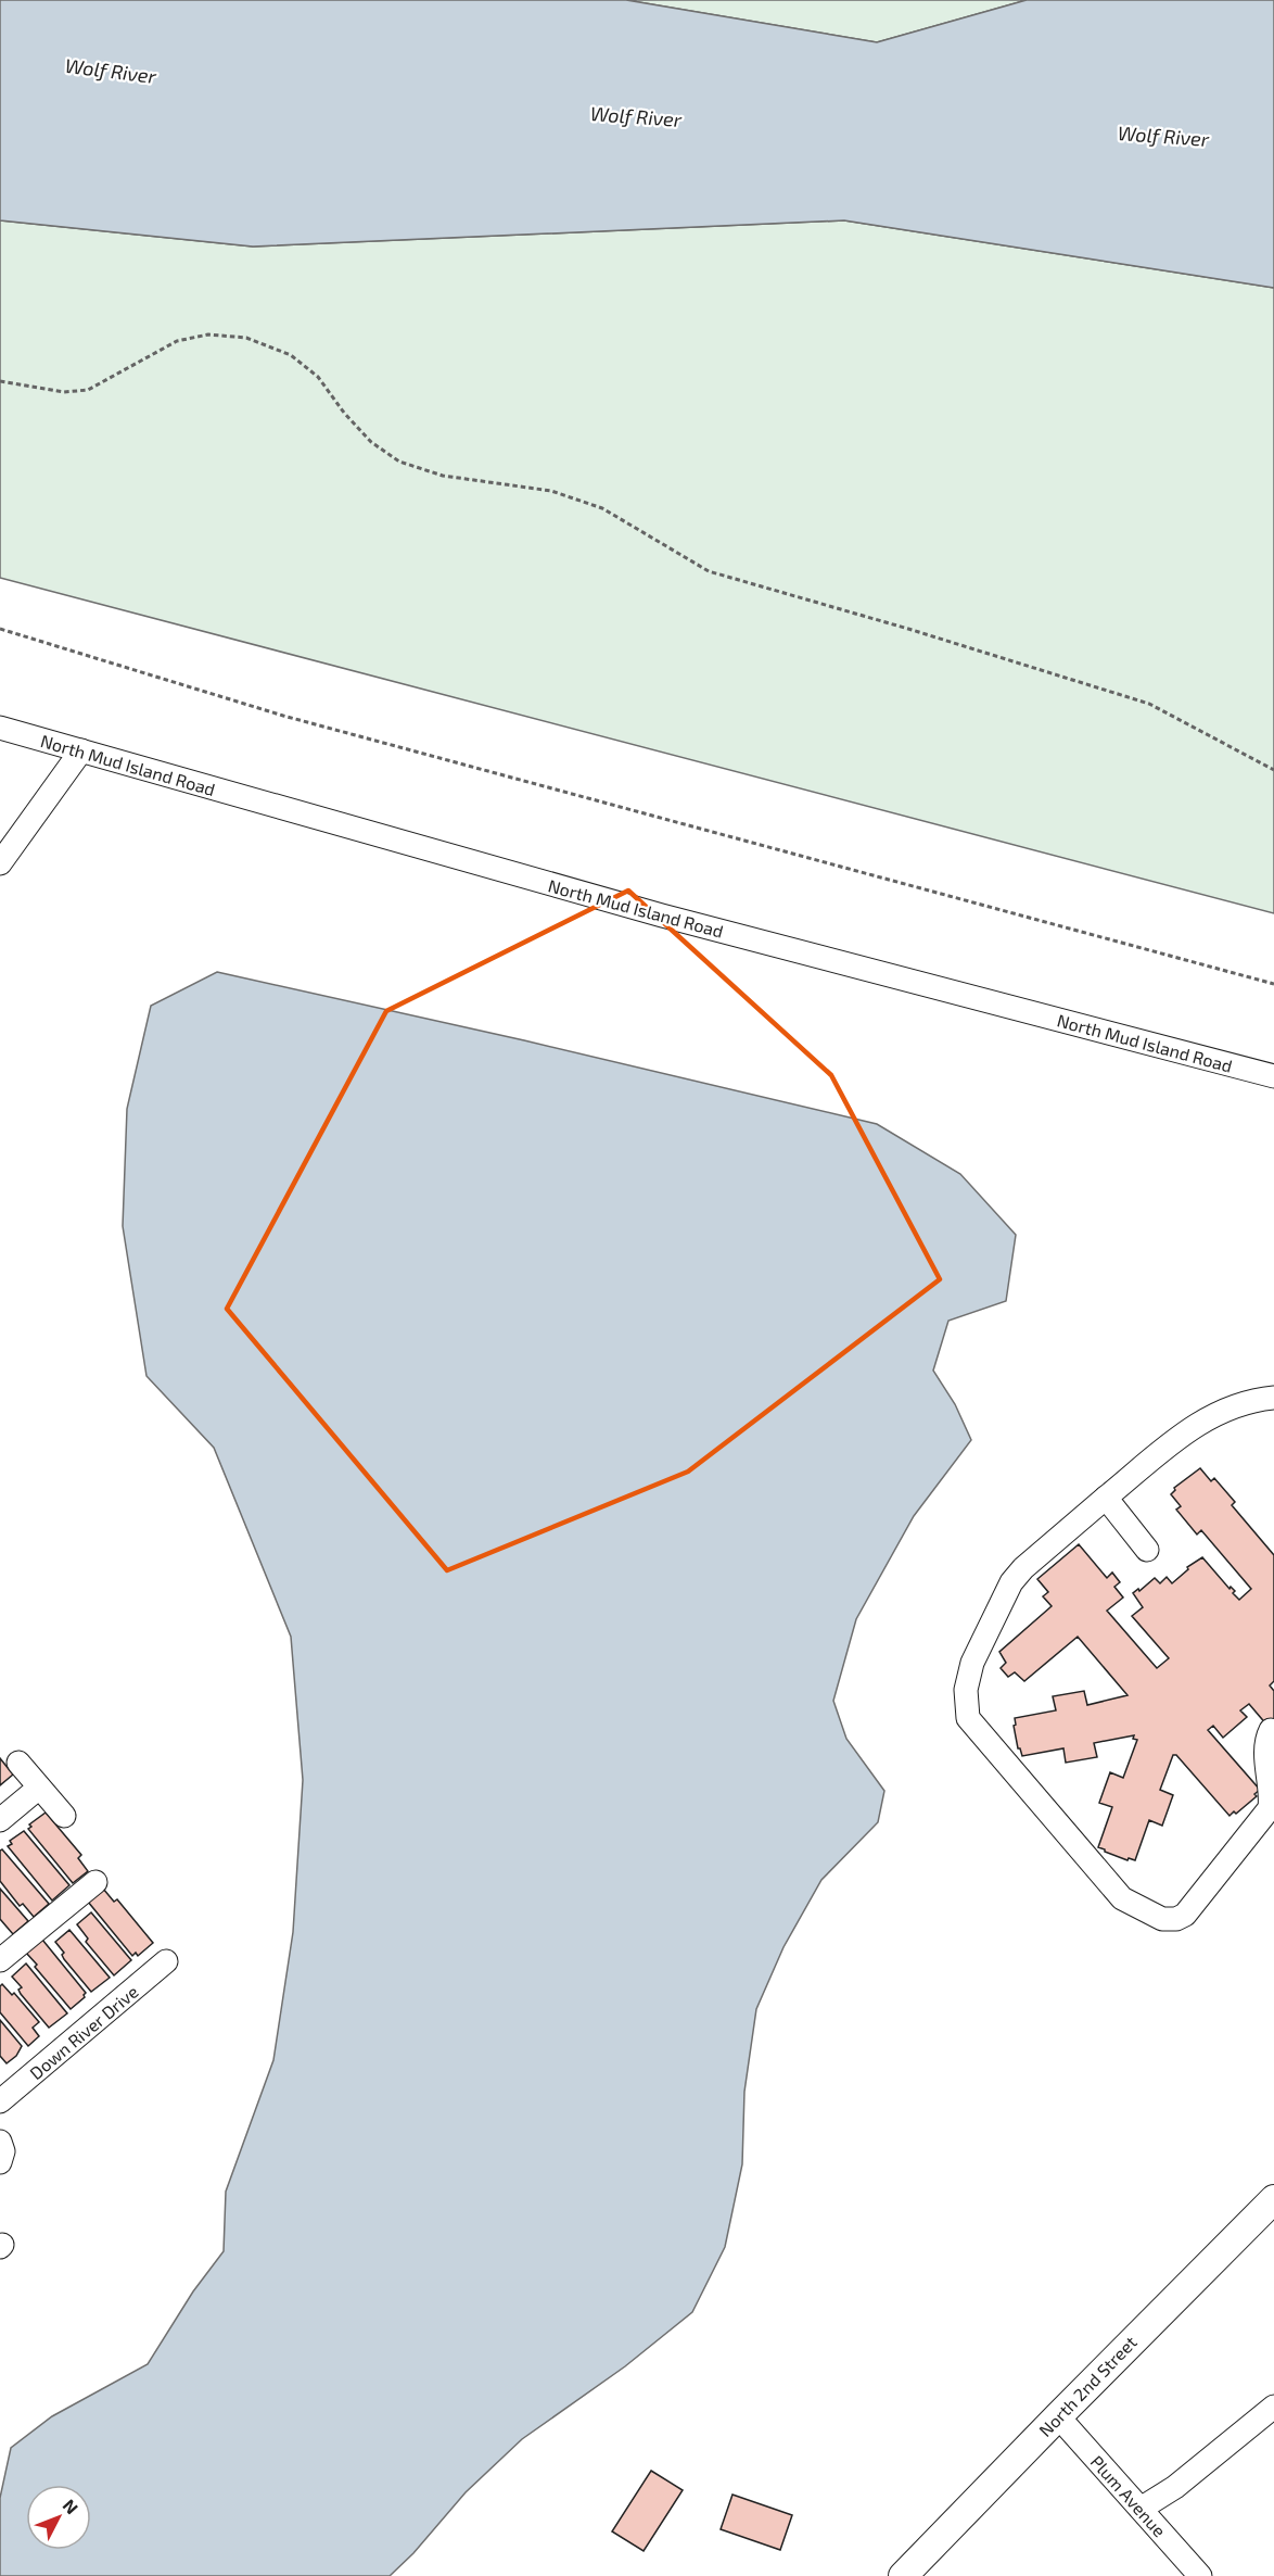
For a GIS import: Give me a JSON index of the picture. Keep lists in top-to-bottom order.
{
  "streets": {
    "main road": ["North 2nd Street"],
    "street": ["North Mud Island Road", "Down River Drive", "Plum Avenue"]
  },
  "crossings": [
    ["North 2nd Street", "Plum Avenue"]
  ],
  "water": ["Wolf River"],
  "north": "top right"
}
